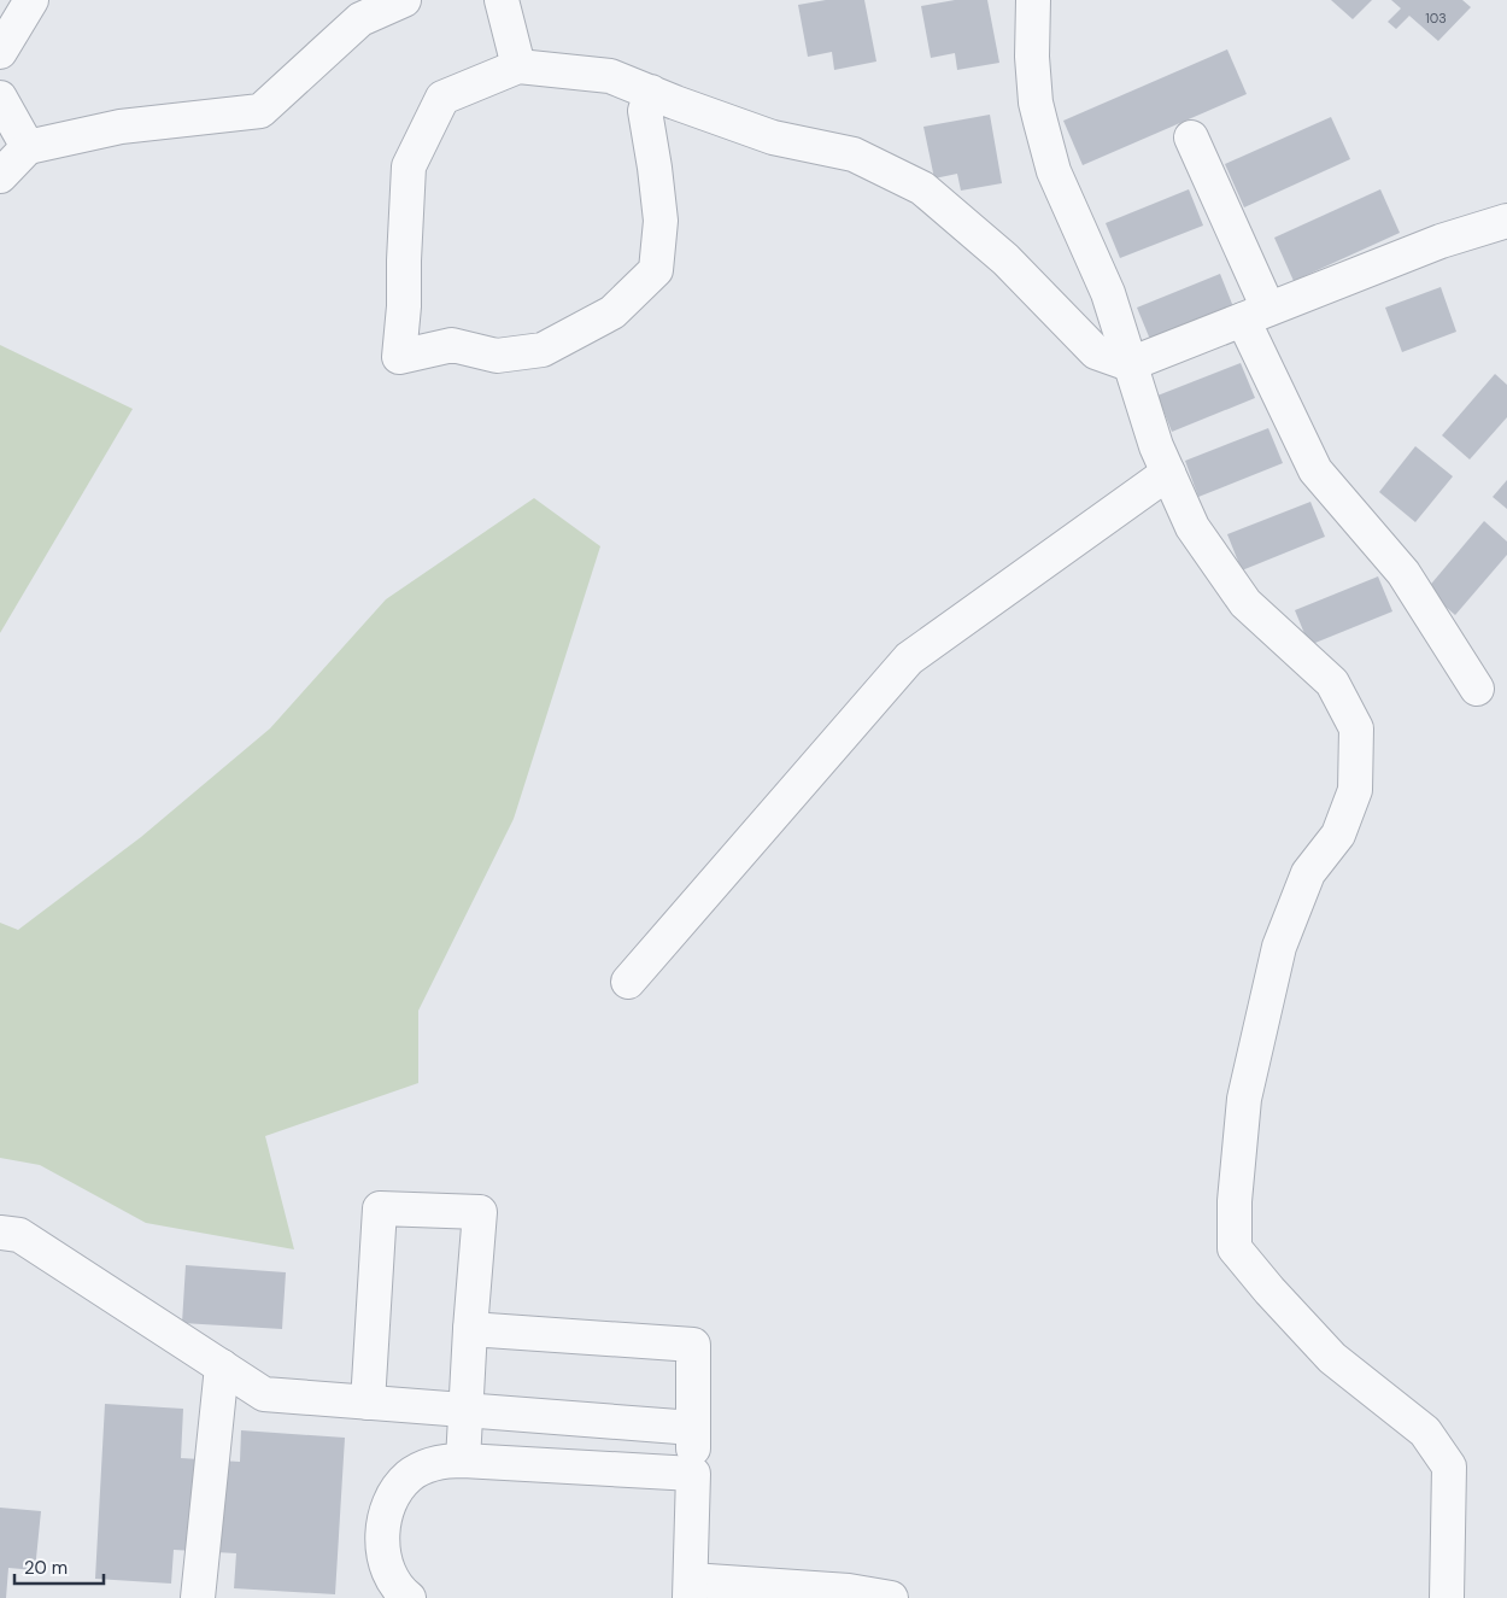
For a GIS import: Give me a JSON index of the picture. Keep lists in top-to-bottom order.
{
  "house_numbers": ["103"],
  "scale_bar": "20 m"
}
